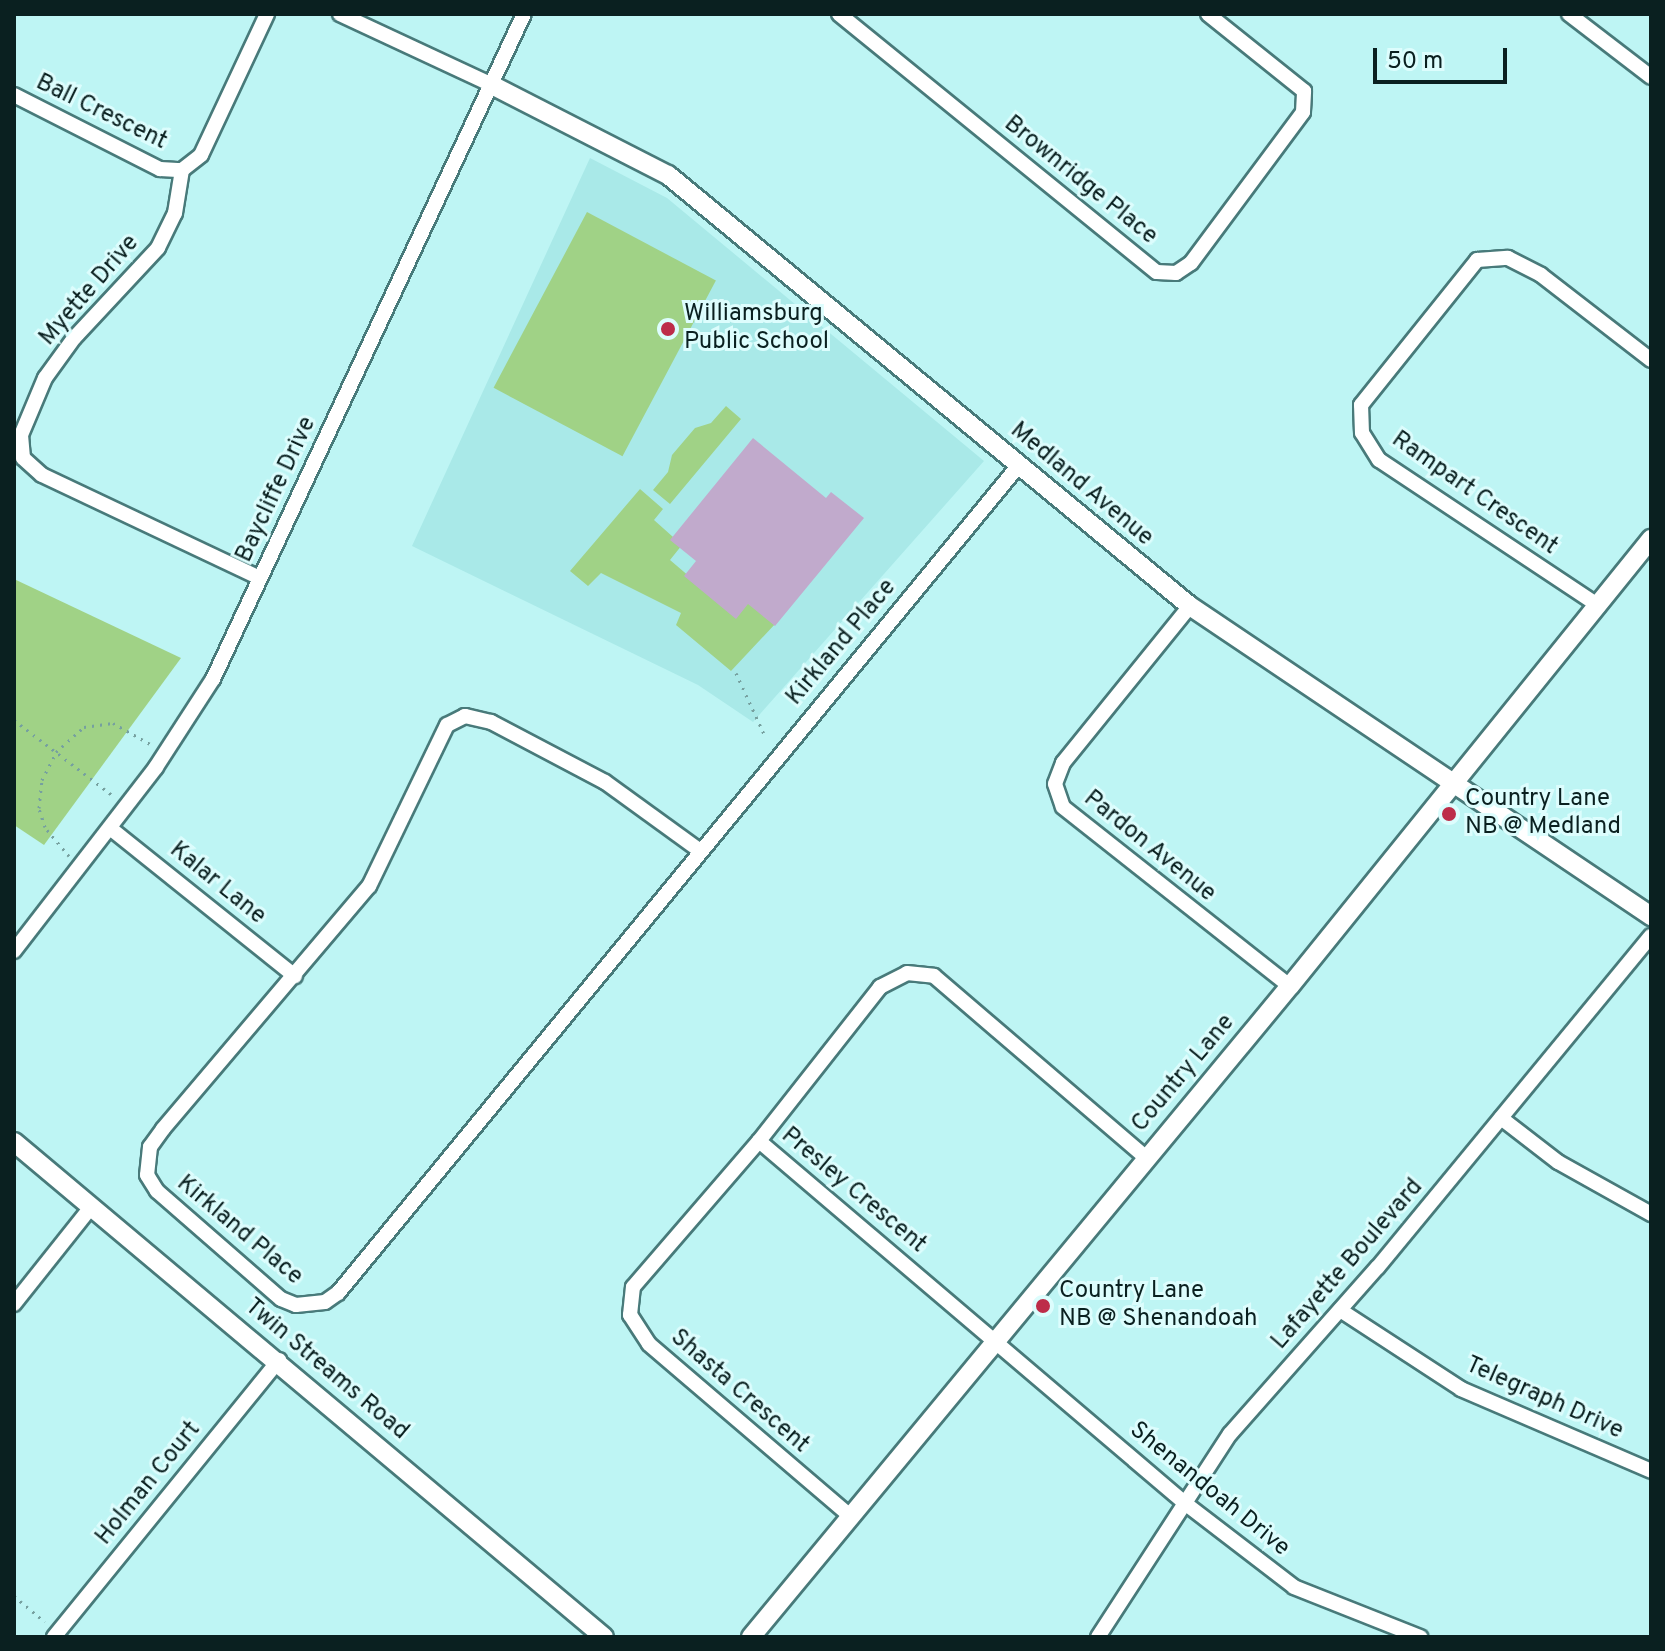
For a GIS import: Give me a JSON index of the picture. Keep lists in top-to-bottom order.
{
  "streets": {
    "street": [
      "Ball Crescent",
      "Brownridge Place",
      "Myette Drive",
      "Medland Avenue",
      "Baycliffe Drive",
      "Rampart Crescent",
      "Kirkland Place",
      "Pardon Avenue",
      "Kalar Lane",
      "Country Lane",
      "Presley Crescent",
      "Lafayette Boulevard",
      "Twin Streams Road",
      "Shasta Crescent",
      "Telegraph Drive",
      "Holman Court",
      "Shenandoah Drive"
    ]
  },
  "crossings": [
    ["Ball Crescent", "Myette Drive"],
    ["Myette Drive", "Baycliffe Drive"],
    ["Medland Avenue", "Baycliffe Drive"],
    ["Medland Avenue", "Kirkland Place"],
    ["Medland Avenue", "Pardon Avenue"],
    ["Medland Avenue", "Country Lane"],
    ["Baycliffe Drive", "Kalar Lane"],
    ["Rampart Crescent", "Country Lane"],
    ["Kirkland Place", "Kalar Lane"],
    ["Pardon Avenue", "Country Lane"],
    ["Country Lane", "Presley Crescent"],
    ["Country Lane", "Shasta Crescent"],
    ["Country Lane", "Shenandoah Drive"],
    ["Presley Crescent", "Shasta Crescent"],
    ["Presley Crescent", "Shenandoah Drive"],
    ["Lafayette Boulevard", "Telegraph Drive"],
    ["Lafayette Boulevard", "Shenandoah Drive"],
    ["Twin Streams Road", "Holman Court"]
  ],
  "places": ["Williamsburg Public School", "Country Lane NB @ Medland", "Country Lane NB @ Shenandoah"],
  "scale_bar": "50 m"
}
